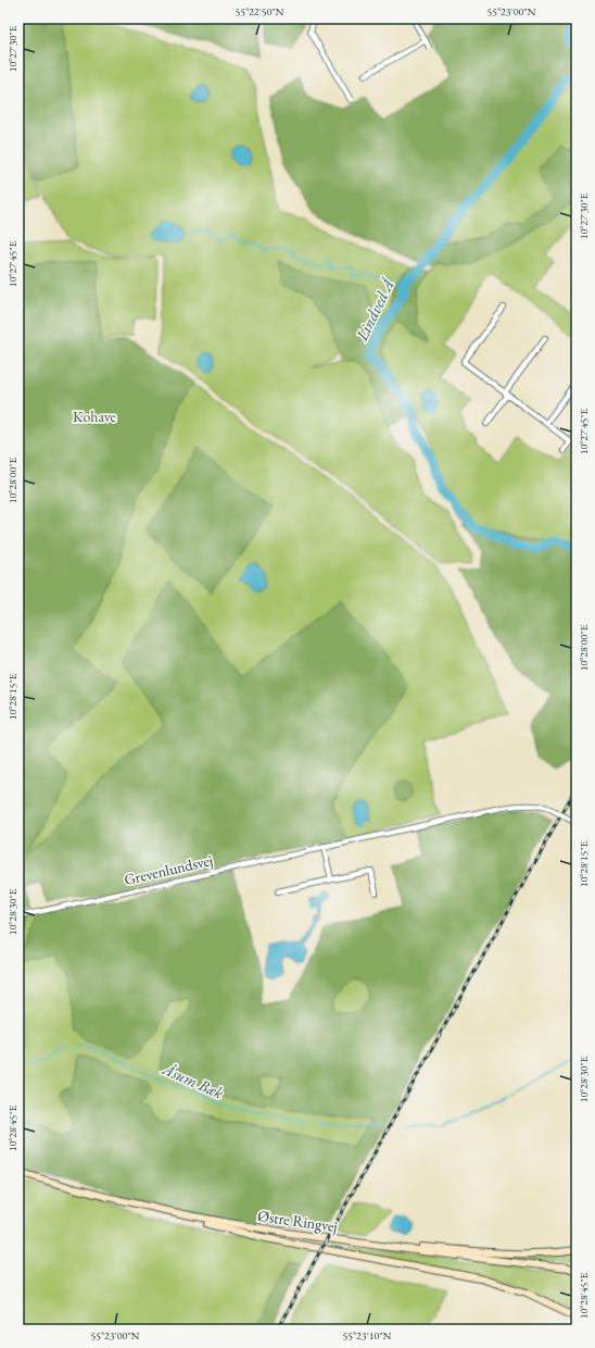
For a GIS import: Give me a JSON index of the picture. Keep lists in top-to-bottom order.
{
  "streets": {
    "main road": ["Østre Ringvej"],
    "street": ["Grevenlundsvej"]
  },
  "water": ["Lindved Å", "Åsum Bæk"],
  "parks": ["Kohave"],
  "coordinates": [
    "55°22'50\"N",
    "55°23'00\"N",
    "10°27'30\"E",
    "10°27'45\"E",
    "10°28'00\"E",
    "10°28'15\"E",
    "10°28'30\"E",
    "10°28'45\"E",
    "55°23'10\"N"
  ]
}
